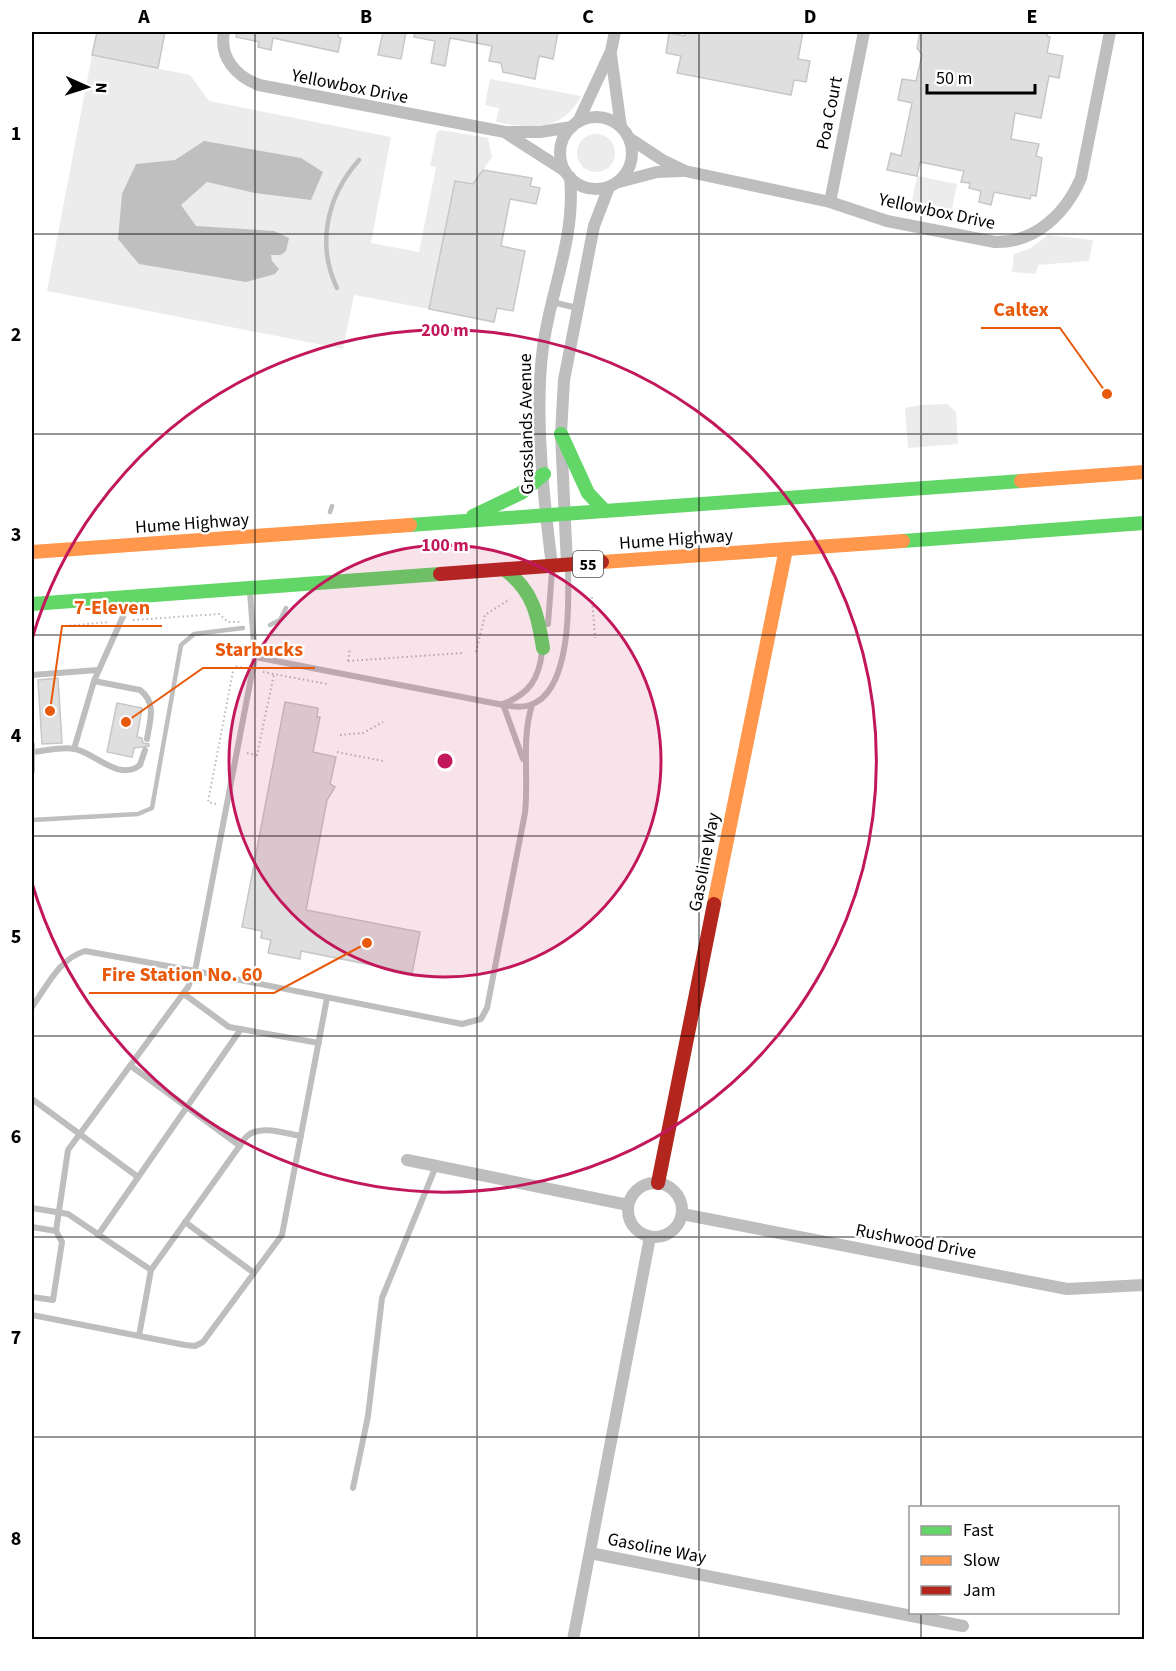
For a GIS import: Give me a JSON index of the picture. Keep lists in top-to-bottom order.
{
  "streets": {
    "main road": ["Hume Highway", "55", "Gasoline Way"],
    "street": [
      "Yellowbox Drive",
      "Poa Court",
      "Grasslands Avenue",
      "Rushwood Drive"
    ]
  },
  "crossings": [
    ["Yellowbox Drive", "Poa Court"],
    ["Grasslands Avenue", "Hume Highway"],
    ["Hume Highway", "Gasoline Way"],
    ["Gasoline Way", "Rushwood Drive"]
  ],
  "places": [
    "Caltex",
    "7-Eleven",
    "Starbucks",
    "Fire Station No. 60"
  ],
  "legend": ["Fast", "Slow", "Jam"],
  "scale_bar": "50 m",
  "north": "right",
  "grid": {
    "columns": [
      "A",
      "B",
      "C",
      "D",
      "E"
    ],
    "rows": [
      "1",
      "2",
      "3",
      "4",
      "5",
      "6",
      "7",
      "8"
    ]
  },
  "rings": ["200 m", "100 m"]
}
